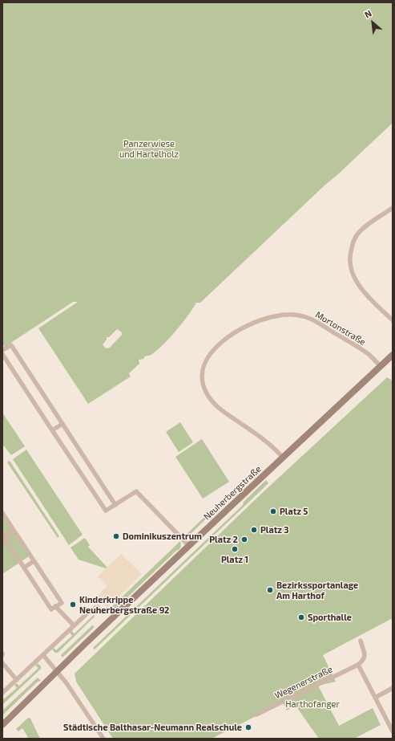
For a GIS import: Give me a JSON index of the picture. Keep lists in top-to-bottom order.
{
  "streets": {
    "main road": ["Neuherbergstraße"],
    "street": ["Mortonstraße", "Wegenerstraße"]
  },
  "crossings": [
    ["Mortonstraße", "Neuherbergstraße"]
  ],
  "parks": ["Panzerwiese und Hartelholz", "Harthofanger"],
  "places": [
    "Platz 5",
    "Platz 3",
    "Dominikuszentrum",
    "Platz 2",
    "Platz 1",
    "Bezirkssportanlage Am Harthof",
    "Kinderkrippe Neuherbergstraße 92",
    "Sporthalle",
    "Städtische Balthasar-Neumann Realschule"
  ],
  "north": "top left"
}
